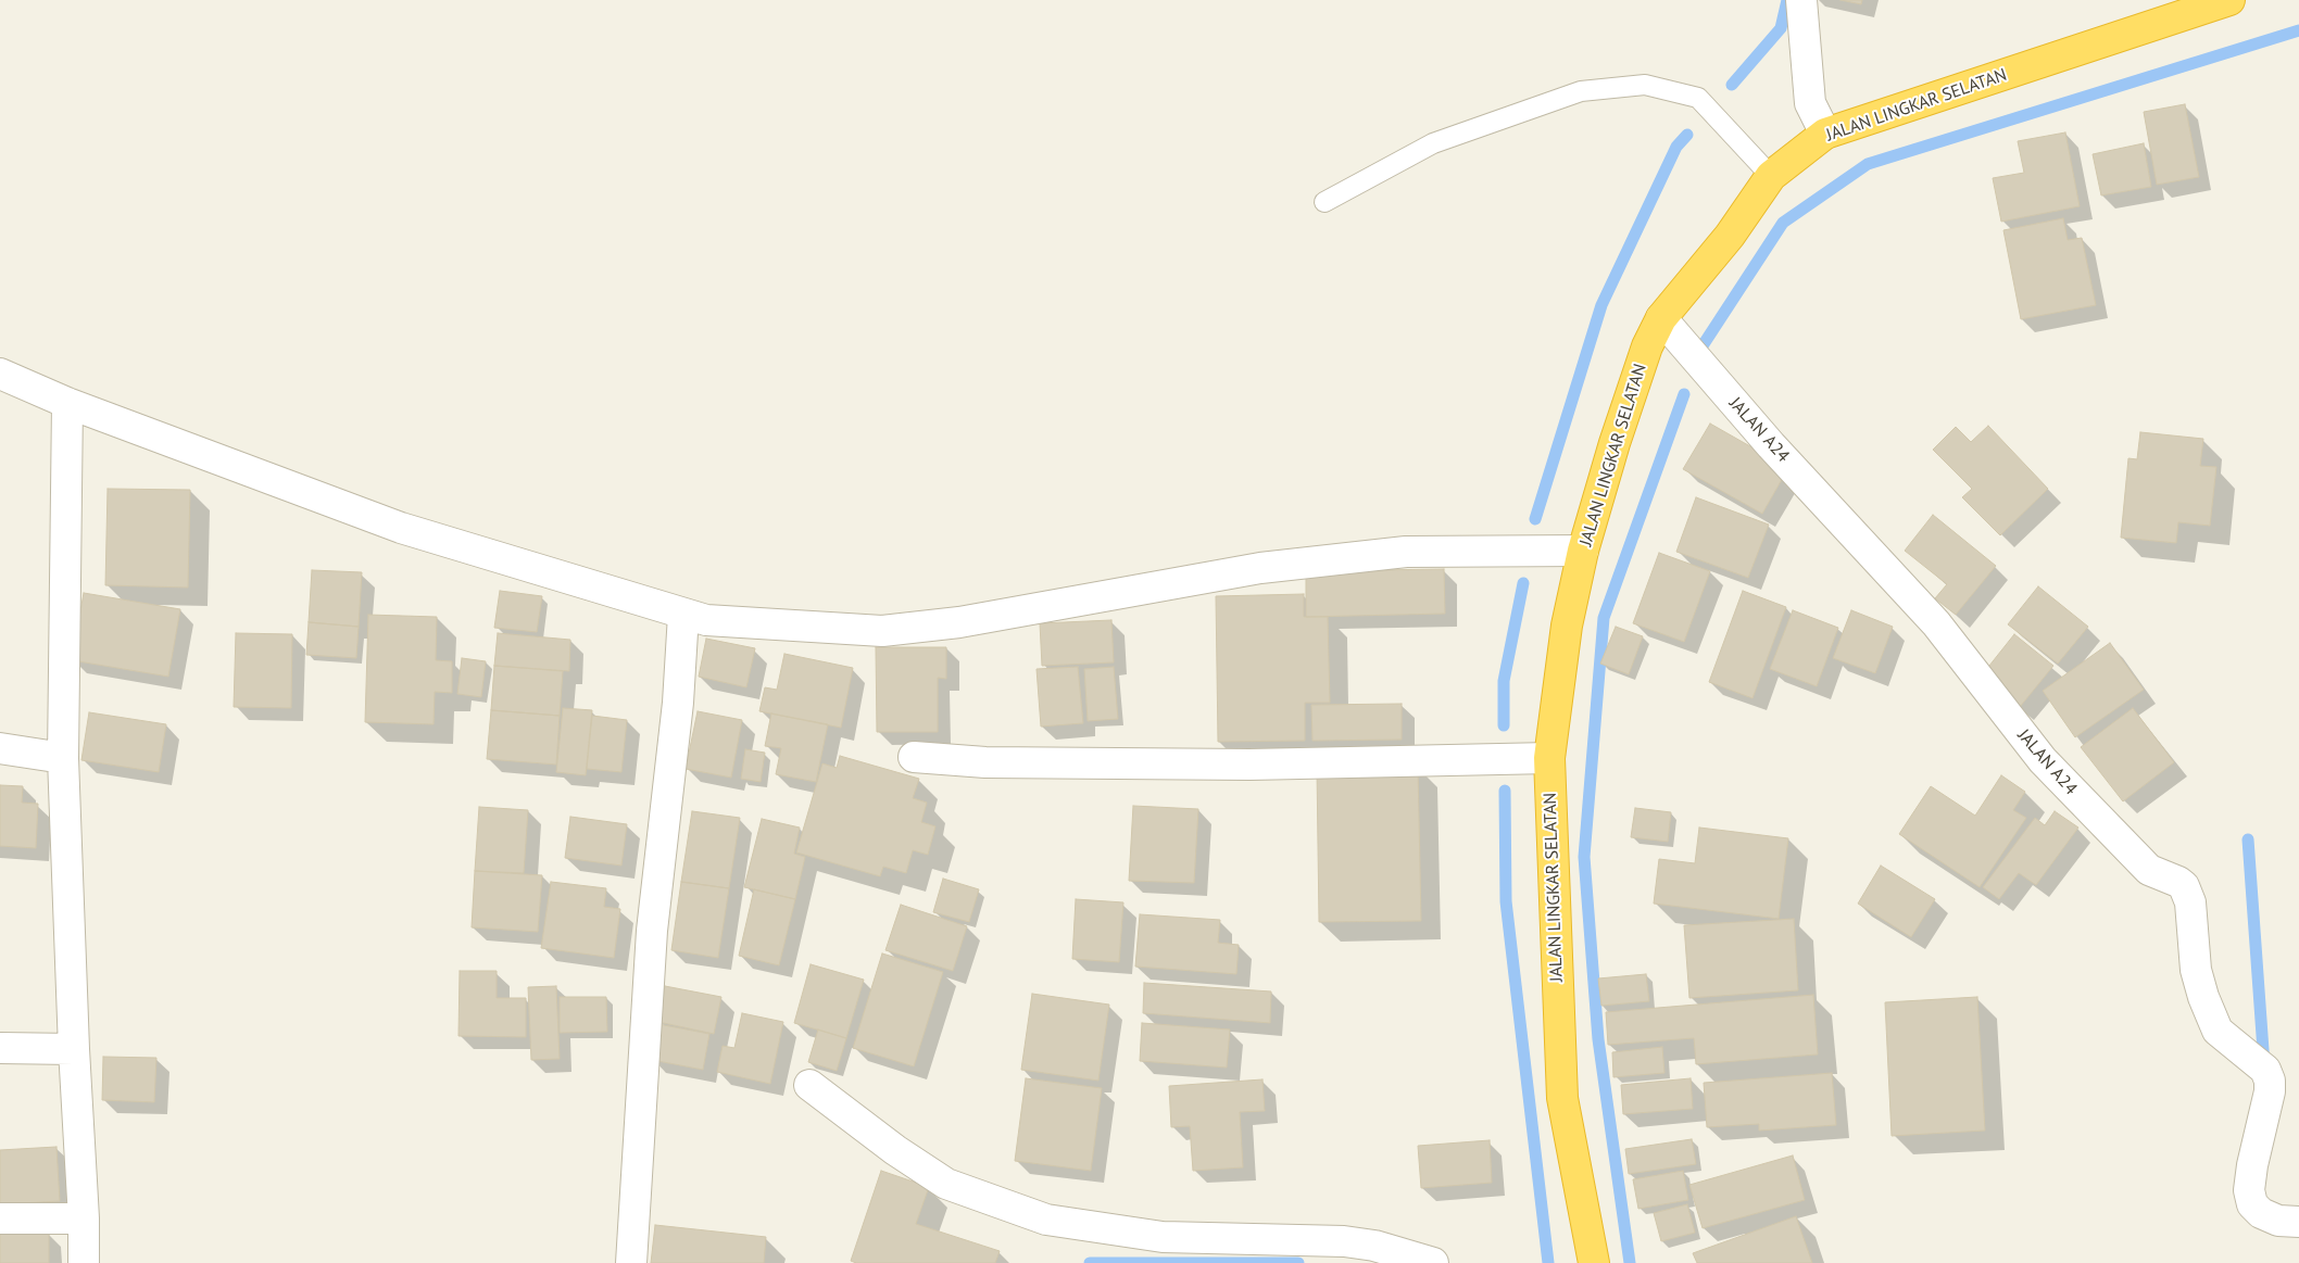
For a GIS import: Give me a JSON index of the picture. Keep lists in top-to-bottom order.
{
  "streets": {
    "highway": ["JALAN LINGKAR SELATAN"],
    "street": ["JALAN A24"]
  },
  "crossings": [
    ["JALAN LINGKAR SELATAN", "JALAN A24"]
  ]
}
